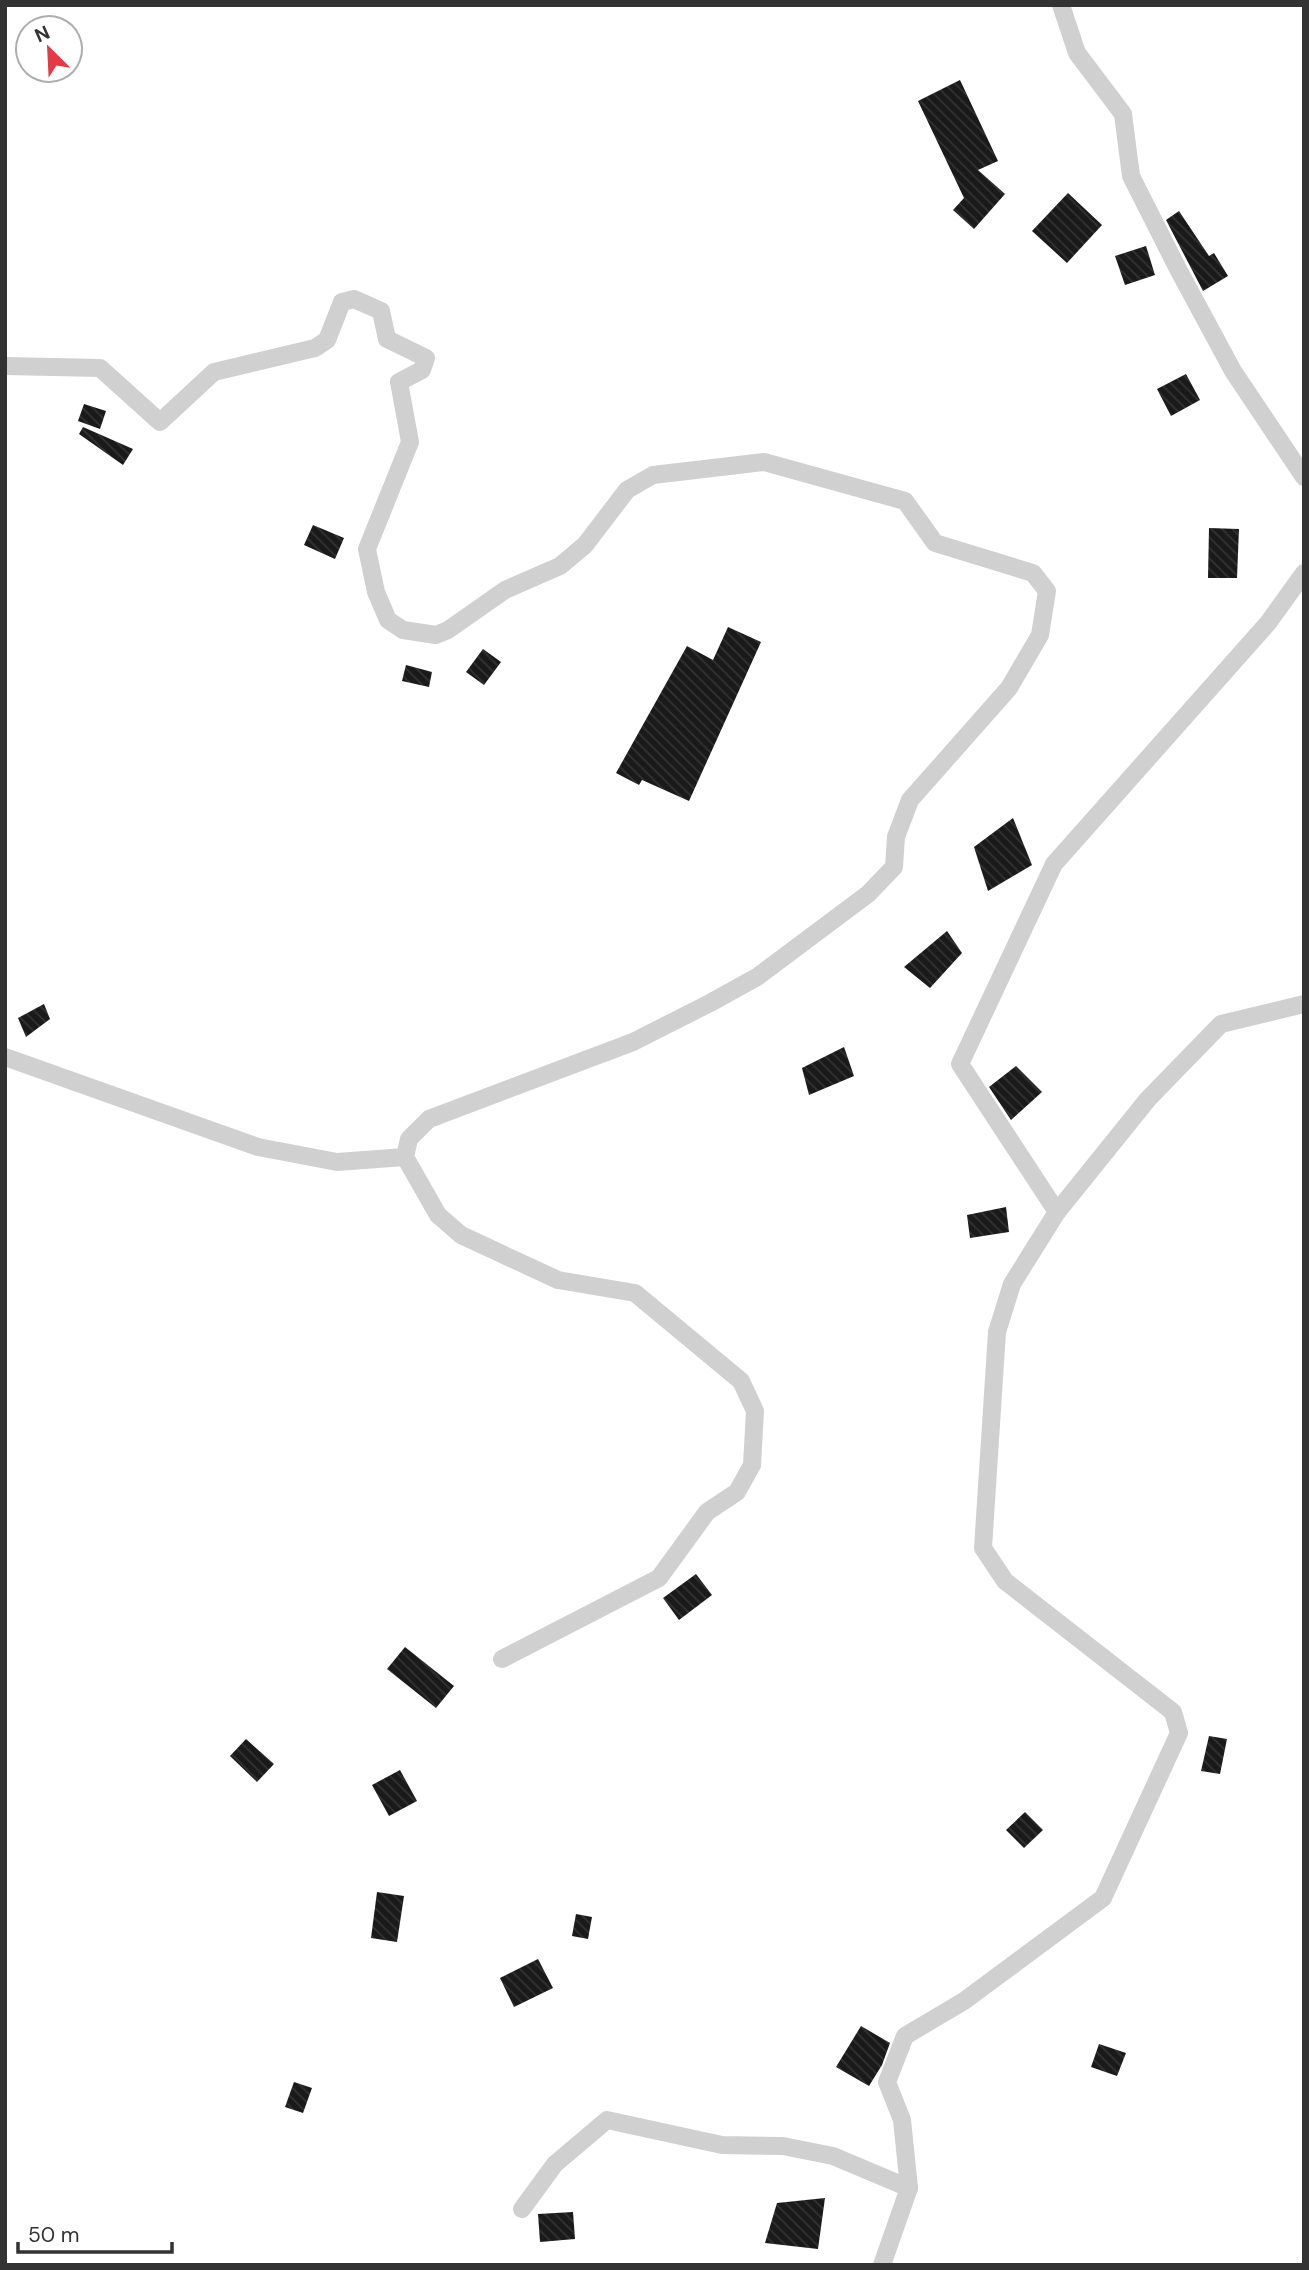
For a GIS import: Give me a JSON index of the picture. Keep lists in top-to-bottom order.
{
  "scale_bar": "50 m",
  "north": "top left"
}
